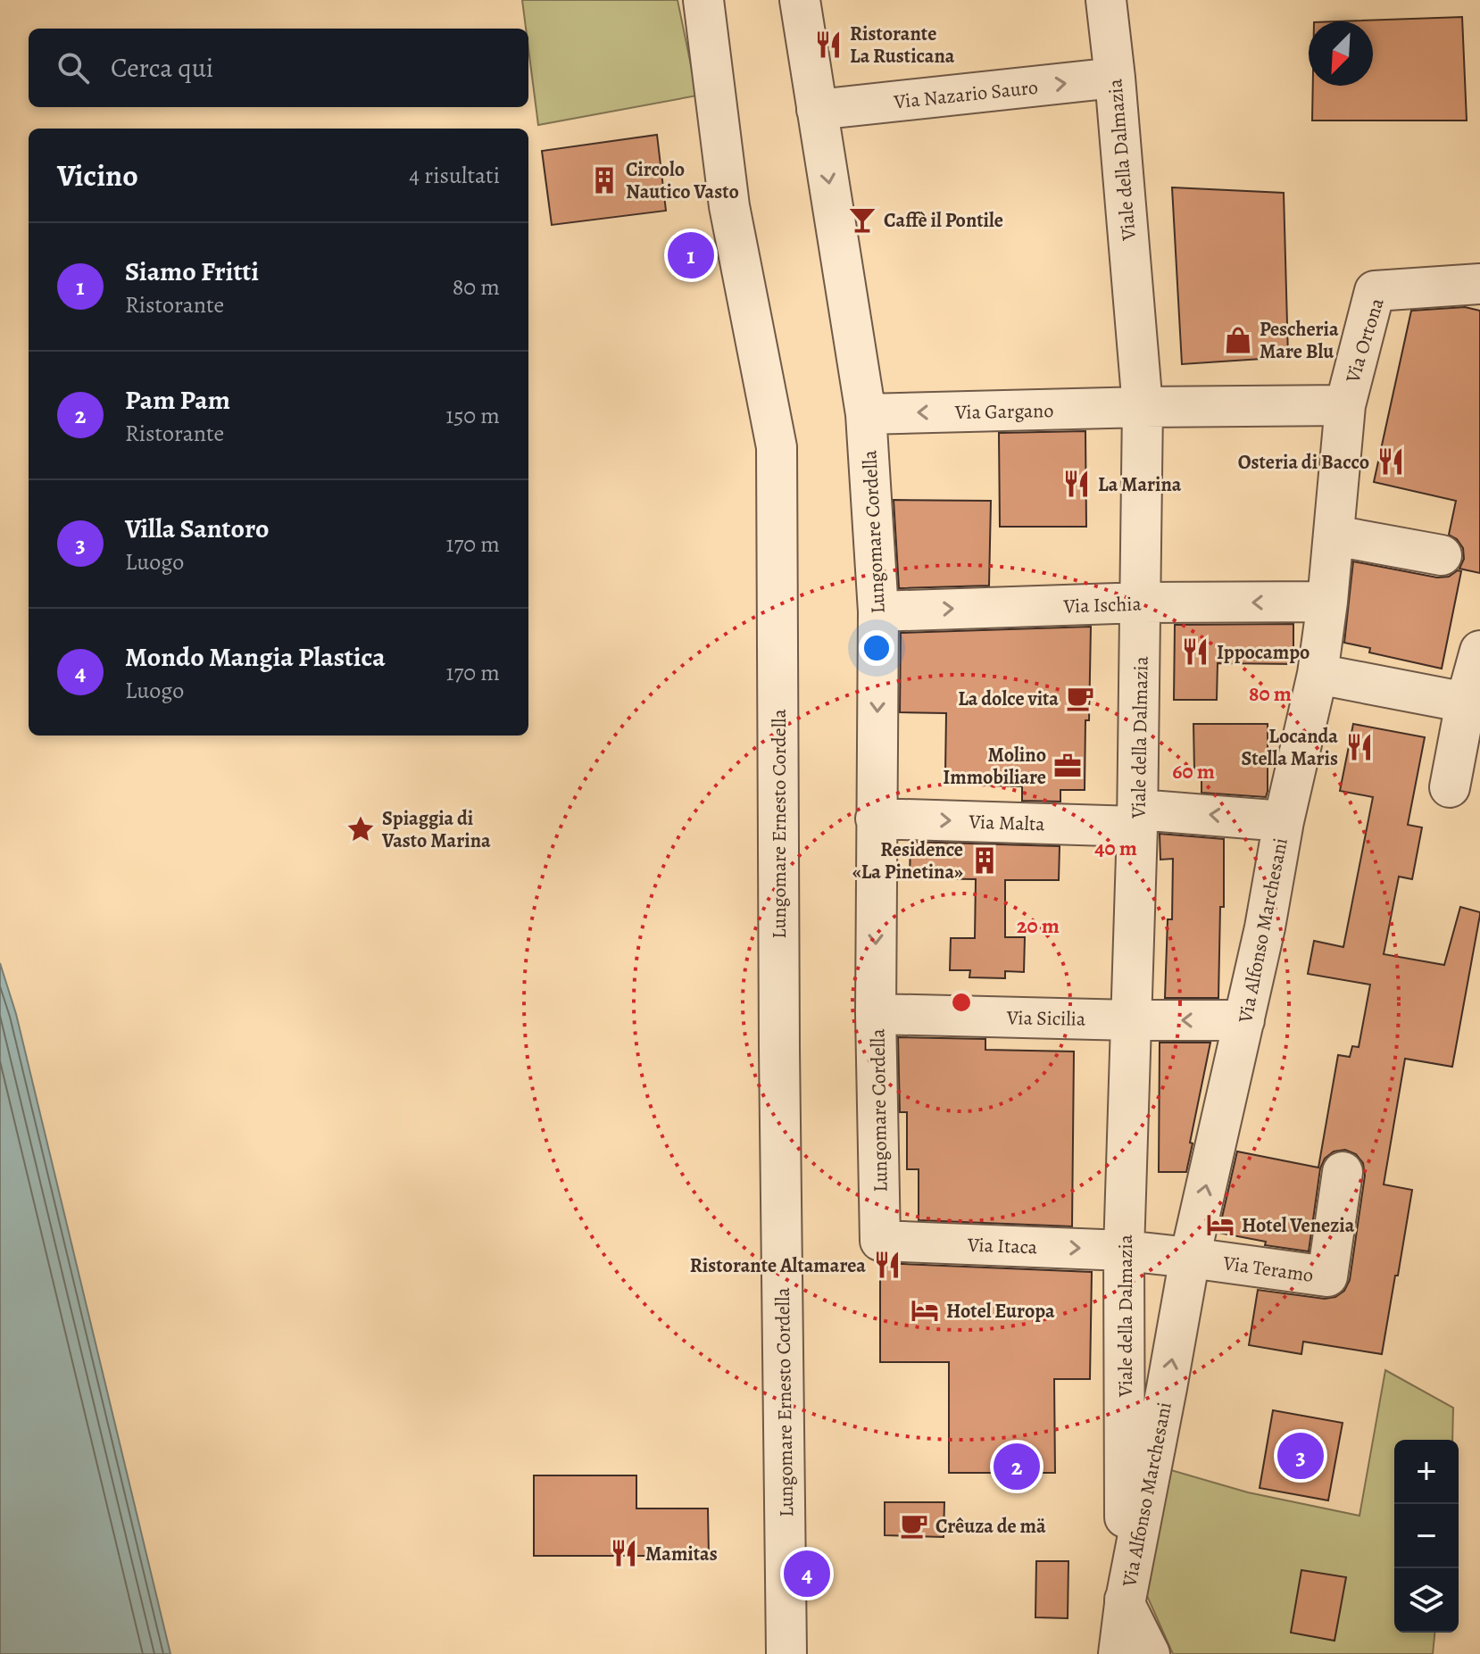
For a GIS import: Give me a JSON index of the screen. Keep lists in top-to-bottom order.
{
  "streets": {
    "street": [
      "Via Nazario Sauro",
      "Viale della Dalmazia",
      "Via Ortona",
      "Via Gargano",
      "Lungomare Cordella",
      "Via Ischia",
      "Via Malta",
      "Lungomare Ernesto Cordella",
      "Via Alfonso Marchesani",
      "Via Sicilia",
      "Via Itaca",
      "Via Teramo"
    ]
  },
  "crossings": [
    ["Via Nazario Sauro", "Viale della Dalmazia"],
    ["Via Nazario Sauro", "Lungomare Cordella"],
    ["Viale della Dalmazia", "Via Gargano"],
    ["Viale della Dalmazia", "Via Ischia"],
    ["Viale della Dalmazia", "Via Malta"],
    ["Viale della Dalmazia", "Via Alfonso Marchesani"],
    ["Viale della Dalmazia", "Via Sicilia"],
    ["Viale della Dalmazia", "Via Itaca"],
    ["Via Ortona", "Via Gargano"],
    ["Via Ortona", "Via Alfonso Marchesani"],
    ["Via Gargano", "Lungomare Cordella"],
    ["Via Gargano", "Via Alfonso Marchesani"],
    ["Lungomare Cordella", "Via Ischia"],
    ["Lungomare Cordella", "Via Malta"],
    ["Lungomare Cordella", "Via Sicilia"],
    ["Lungomare Cordella", "Via Itaca"],
    ["Via Ischia", "Via Alfonso Marchesani"],
    ["Via Malta", "Via Alfonso Marchesani"],
    ["Via Alfonso Marchesani", "Via Sicilia"],
    ["Via Alfonso Marchesani", "Via Teramo"]
  ],
  "one_way": [
    "Via Nazario Sauro",
    "Via Gargano",
    "Lungomare Cordella",
    "Via Alfonso Marchesani",
    "Via Itaca"
  ],
  "places": {
    "restaurant": [
      "Ristorante La Rusticana",
      "Osteria di Bacco",
      "La Marina",
      "Ippocampo",
      "Locanda Stella Maris",
      "Ristorante Altamarea",
      "Mamitas"
    ],
    "building": ["Circolo Nautico Vasto", "Residence «La Pinetina»"],
    "bar": ["Caffè il Pontile"],
    "shop": ["Pescheria Mare Blu"],
    "cafe": ["La dolce vita", "Crêuza de mä"],
    "office": ["Molino Immobiliare"],
    "place": ["Spiaggia di Vasto Marina"],
    "hotel": ["Hotel Venezia", "Hotel Europa"]
  },
  "north": "bottom left",
  "page": {
    "search": "Cerca qui",
    "heading": ["Vicino", "4 risultati"],
    "list": [
      {
        "mark": "1",
        "name": "Siamo Fritti",
        "note": "Ristorante",
        "value": "80 m"
      },
      {
        "mark": "2",
        "name": "Pam Pam",
        "note": "Ristorante",
        "value": "150 m"
      },
      {
        "mark": "3",
        "name": "Villa Santoro",
        "note": "Luogo",
        "value": "170 m"
      },
      {
        "mark": "4",
        "name": "Mondo Mangia Plastica",
        "note": "Luogo",
        "value": "170 m"
      }
    ],
    "pins": [
      "1",
      "3",
      "2",
      "4"
    ],
    "map_buttons": ["+", "−"]
  },
  "rings": [
    "80 m",
    "60 m",
    "40 m",
    "20 m"
  ]
}
